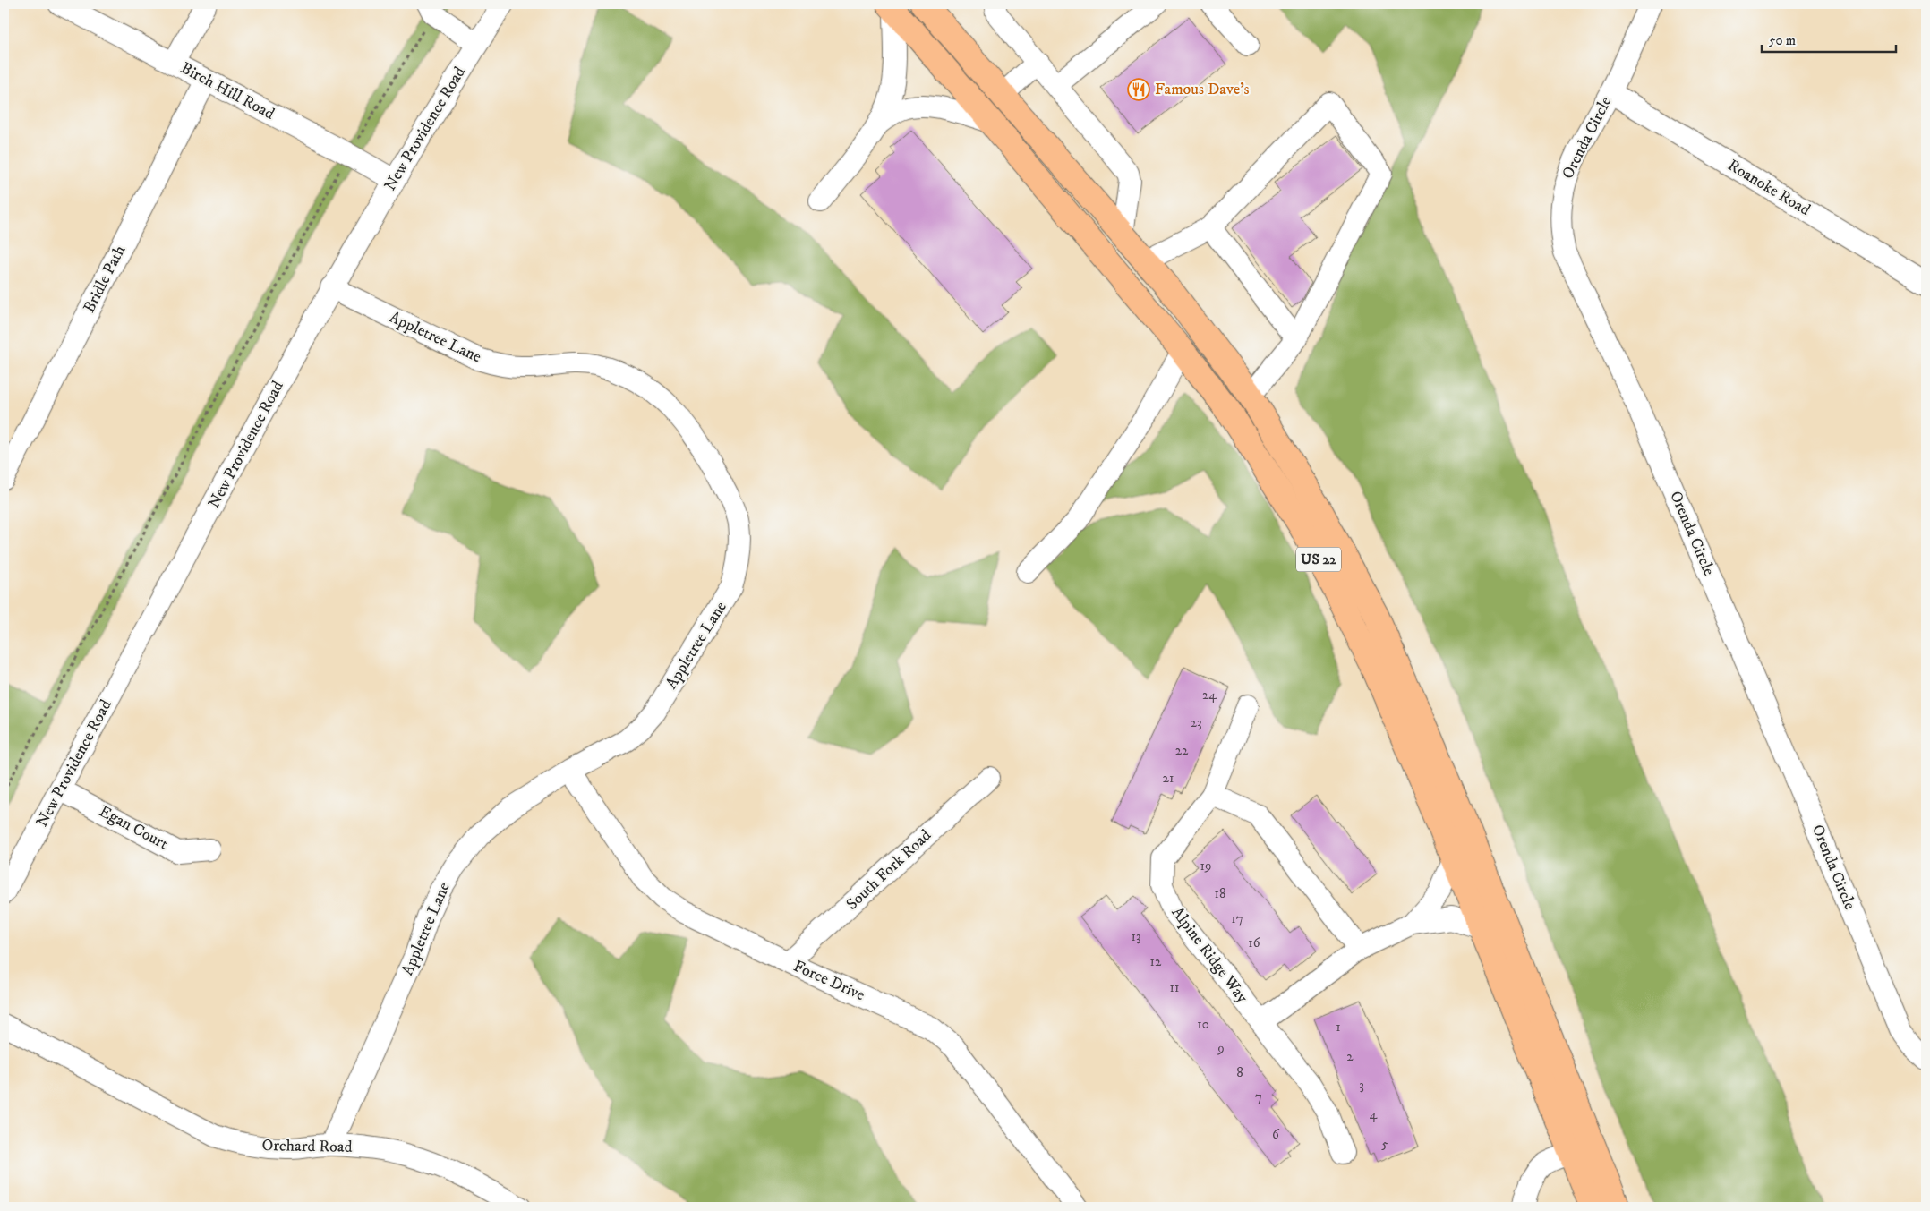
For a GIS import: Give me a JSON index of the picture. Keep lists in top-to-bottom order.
{
  "streets": {
    "highway": ["US 22"],
    "street": [
      "Birch Hill Road",
      "New Providence Road",
      "Orenda Circle",
      "Roanoke Road",
      "Bridle Path",
      "Appletree Lane",
      "Egan Court",
      "South Fork Road",
      "Alpine Ridge Way",
      "Force Drive",
      "Orchard Road"
    ]
  },
  "crossings": [
    ["Birch Hill Road", "New Providence Road"],
    ["Birch Hill Road", "Bridle Path"],
    ["New Providence Road", "Appletree Lane"],
    ["New Providence Road", "Egan Court"],
    ["Orenda Circle", "Roanoke Road"],
    ["Appletree Lane", "Force Drive"],
    ["Appletree Lane", "Orchard Road"],
    ["South Fork Road", "Force Drive"]
  ],
  "places": {
    "restaurant": ["Famous Dave's"]
  },
  "house_numbers": [
    "24",
    "23",
    "22",
    "21",
    "19",
    "18",
    "17",
    "13",
    "16",
    "12",
    "11",
    "10",
    "1",
    "9",
    "2",
    "8",
    "3",
    "7",
    "4",
    "6",
    "5"
  ],
  "scale_bar": "50 m"
}
